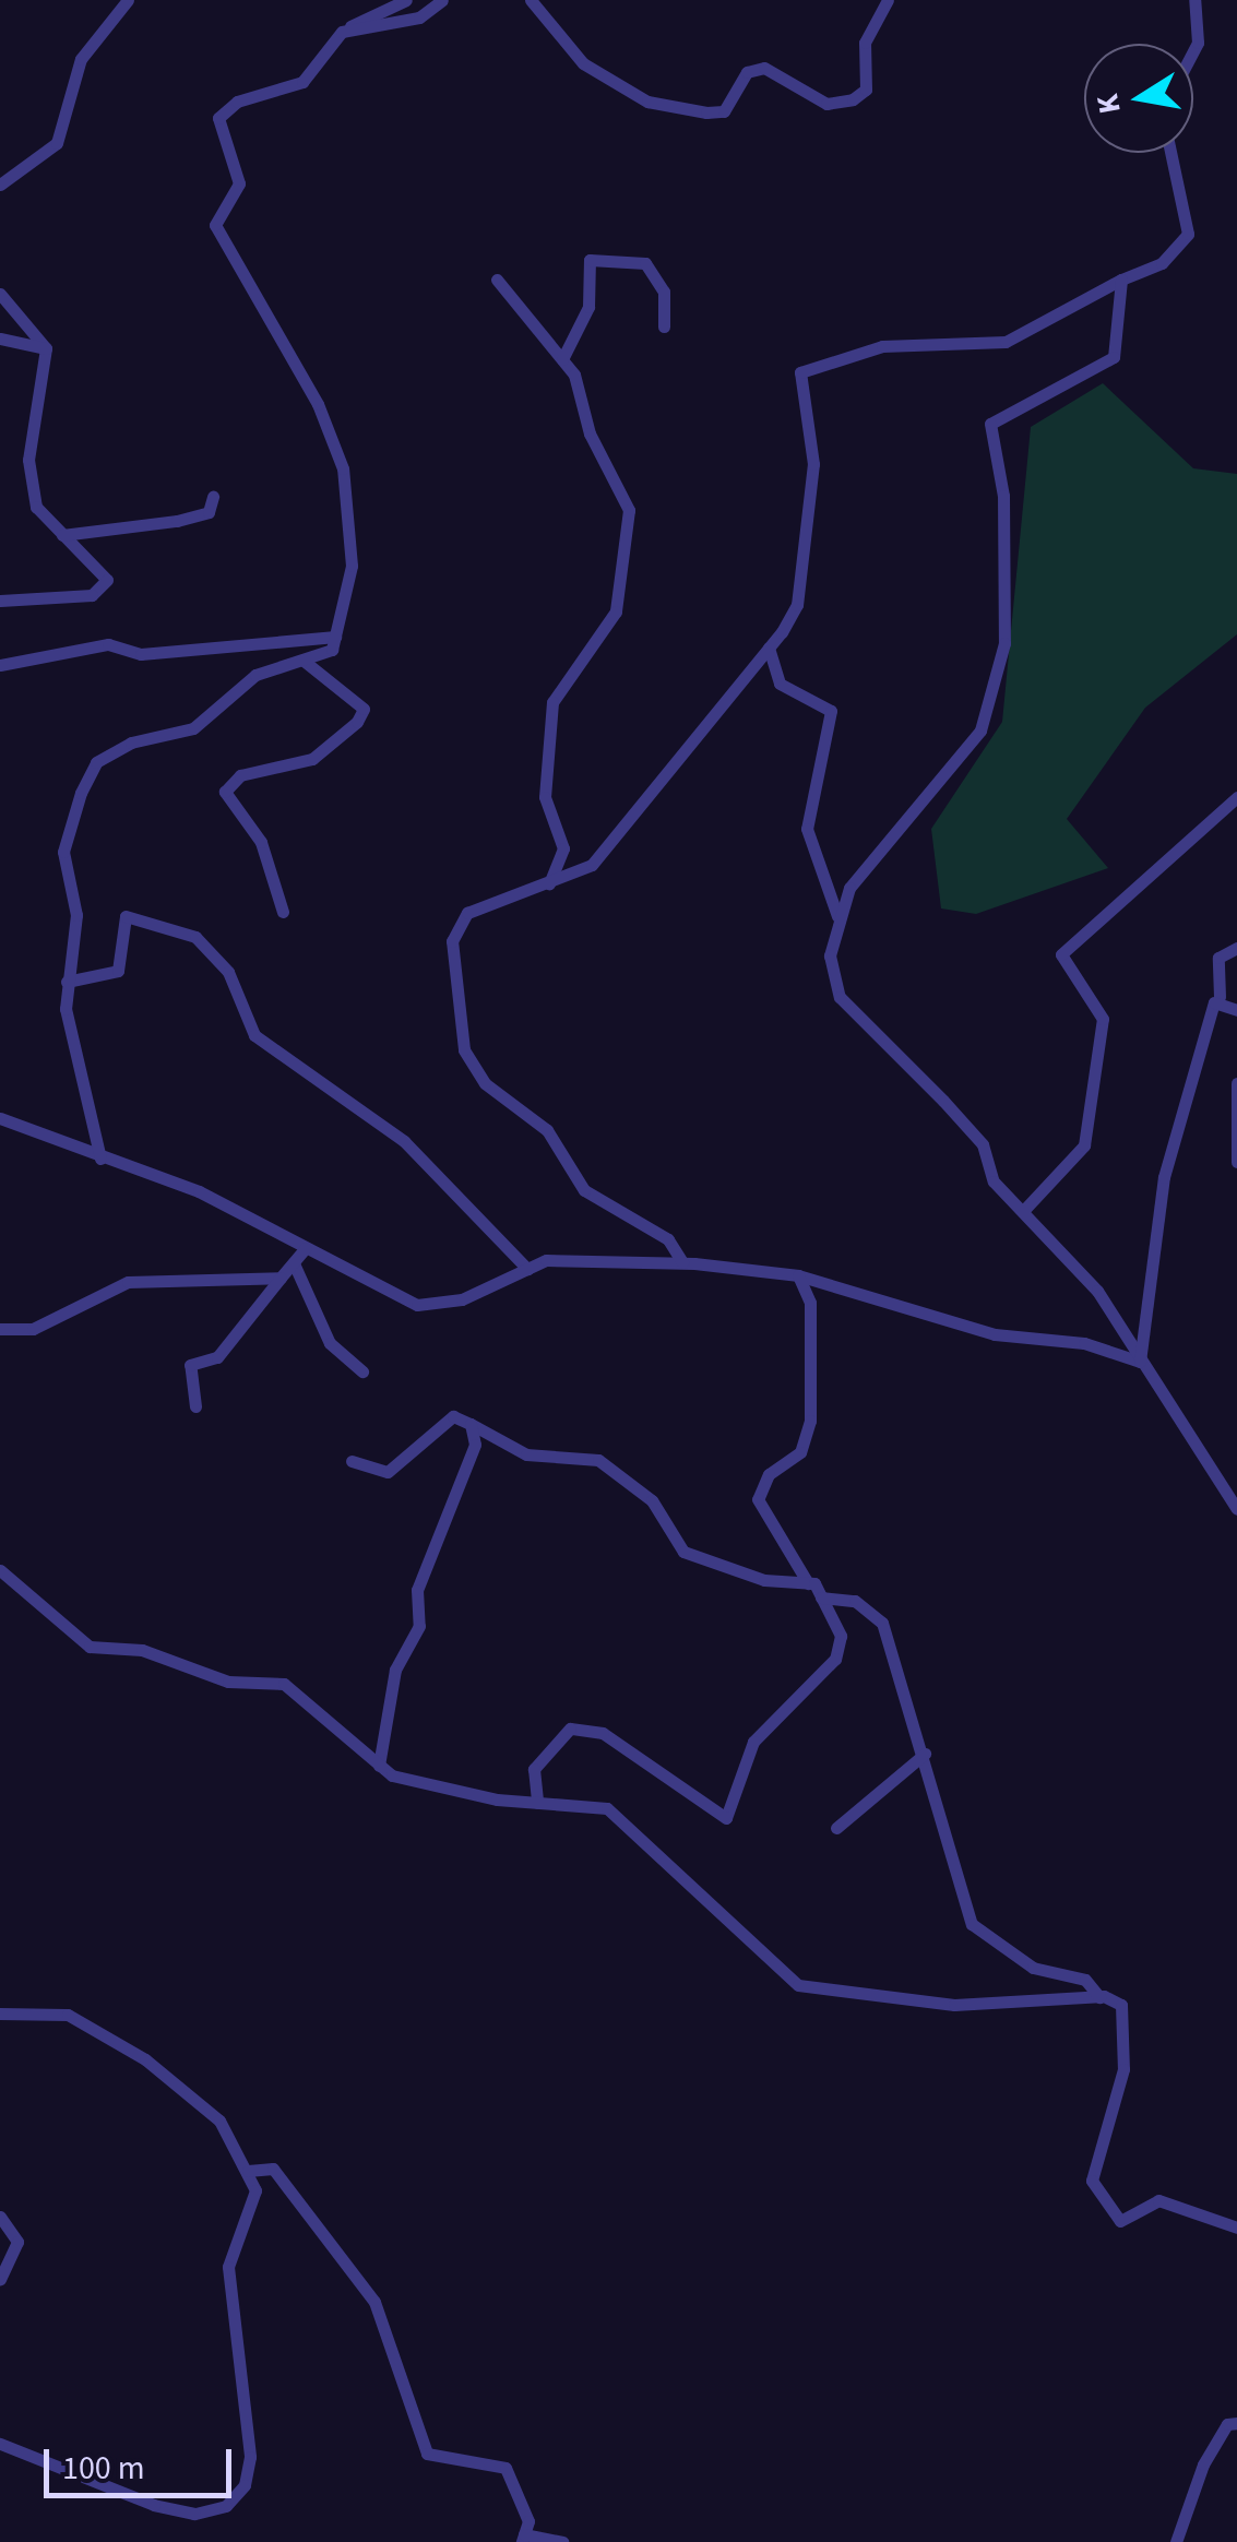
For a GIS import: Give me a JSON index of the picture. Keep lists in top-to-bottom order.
{
  "scale_bar": "100 m",
  "north": "left"
}
